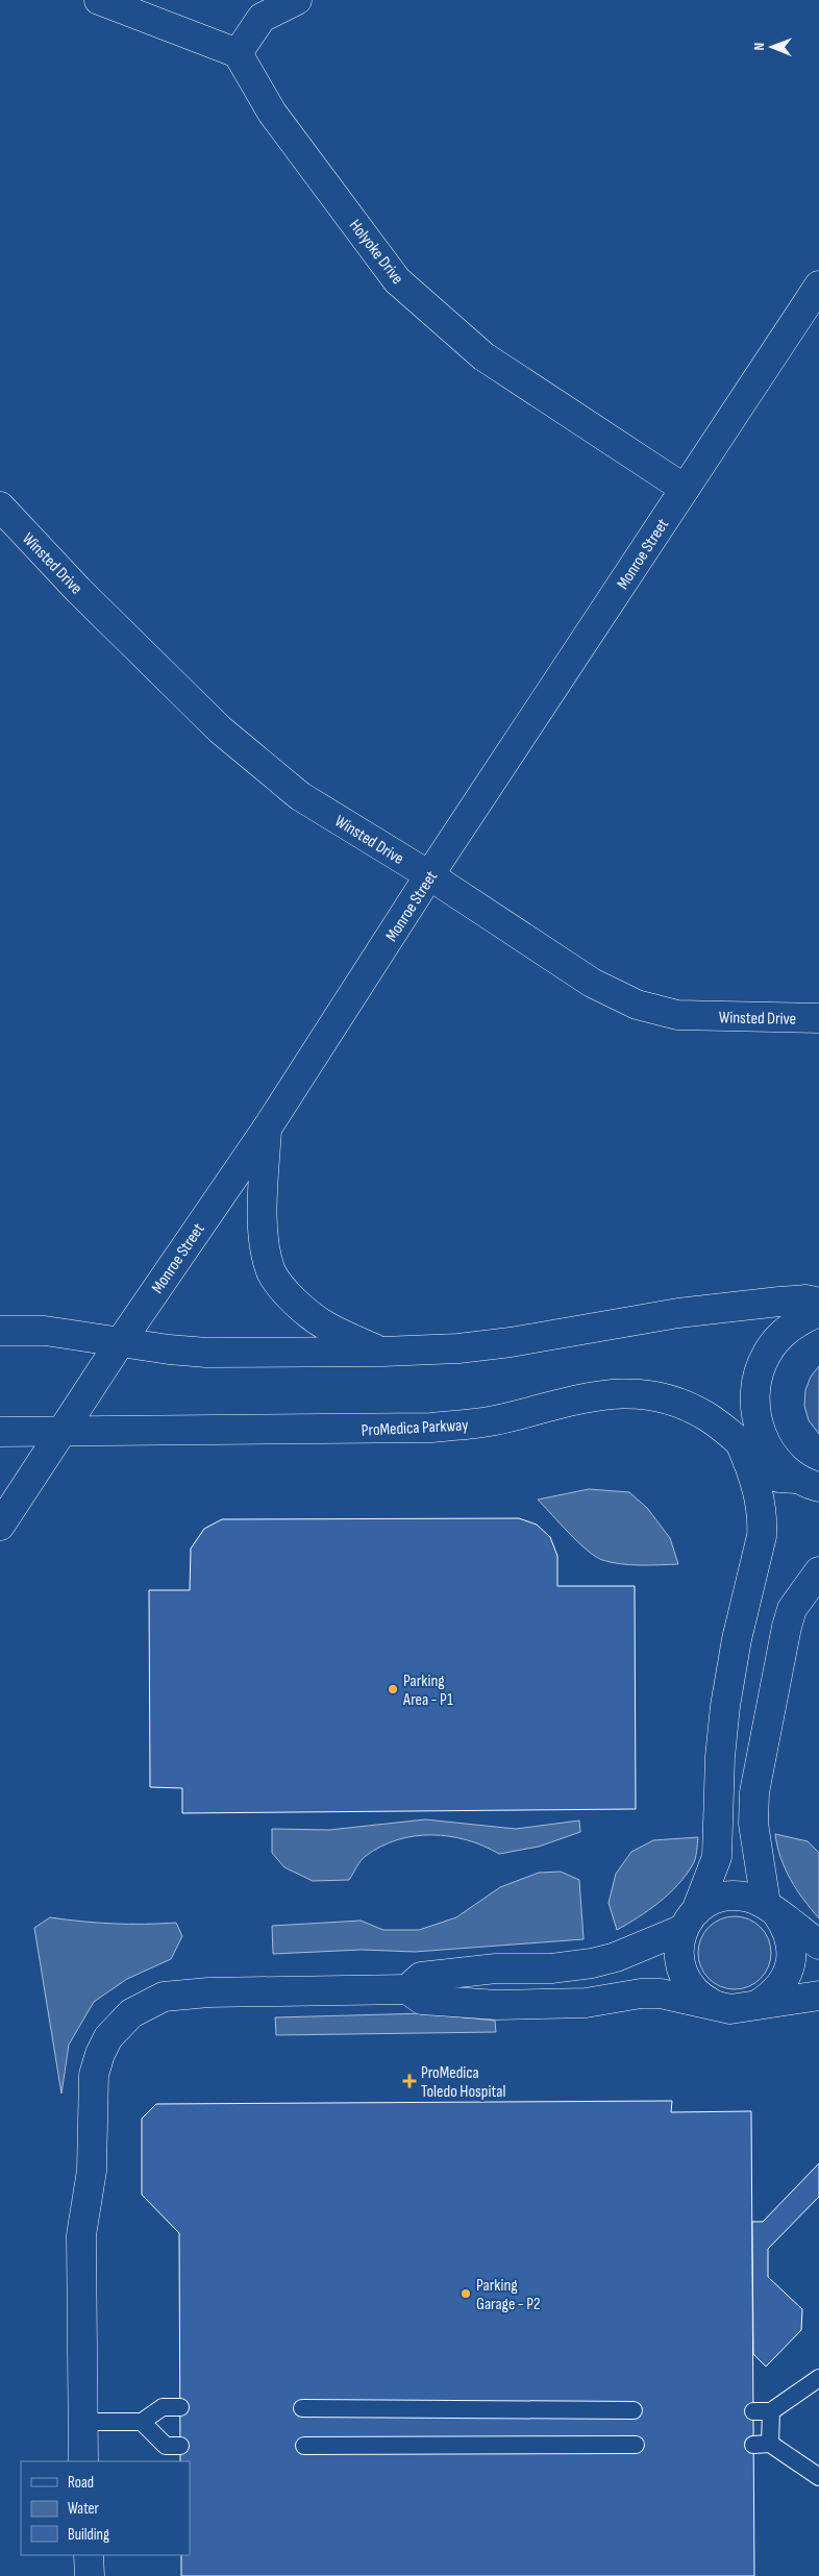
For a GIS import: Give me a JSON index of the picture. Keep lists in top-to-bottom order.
{
  "streets": {
    "street": [
      "Holyoke Drive",
      "Monroe Street",
      "Winsted Drive",
      "ProMedica Parkway"
    ]
  },
  "crossings": [
    ["Holyoke Drive", "Monroe Street"],
    ["Monroe Street", "Winsted Drive"],
    ["Monroe Street", "ProMedica Parkway"]
  ],
  "places": {
    "other": ["Parking Area - P1", "Parking Garage - P2"],
    "health": ["ProMedica Toledo Hospital"]
  },
  "legend": ["Road", "Water", "Building"],
  "north": "left"
}
